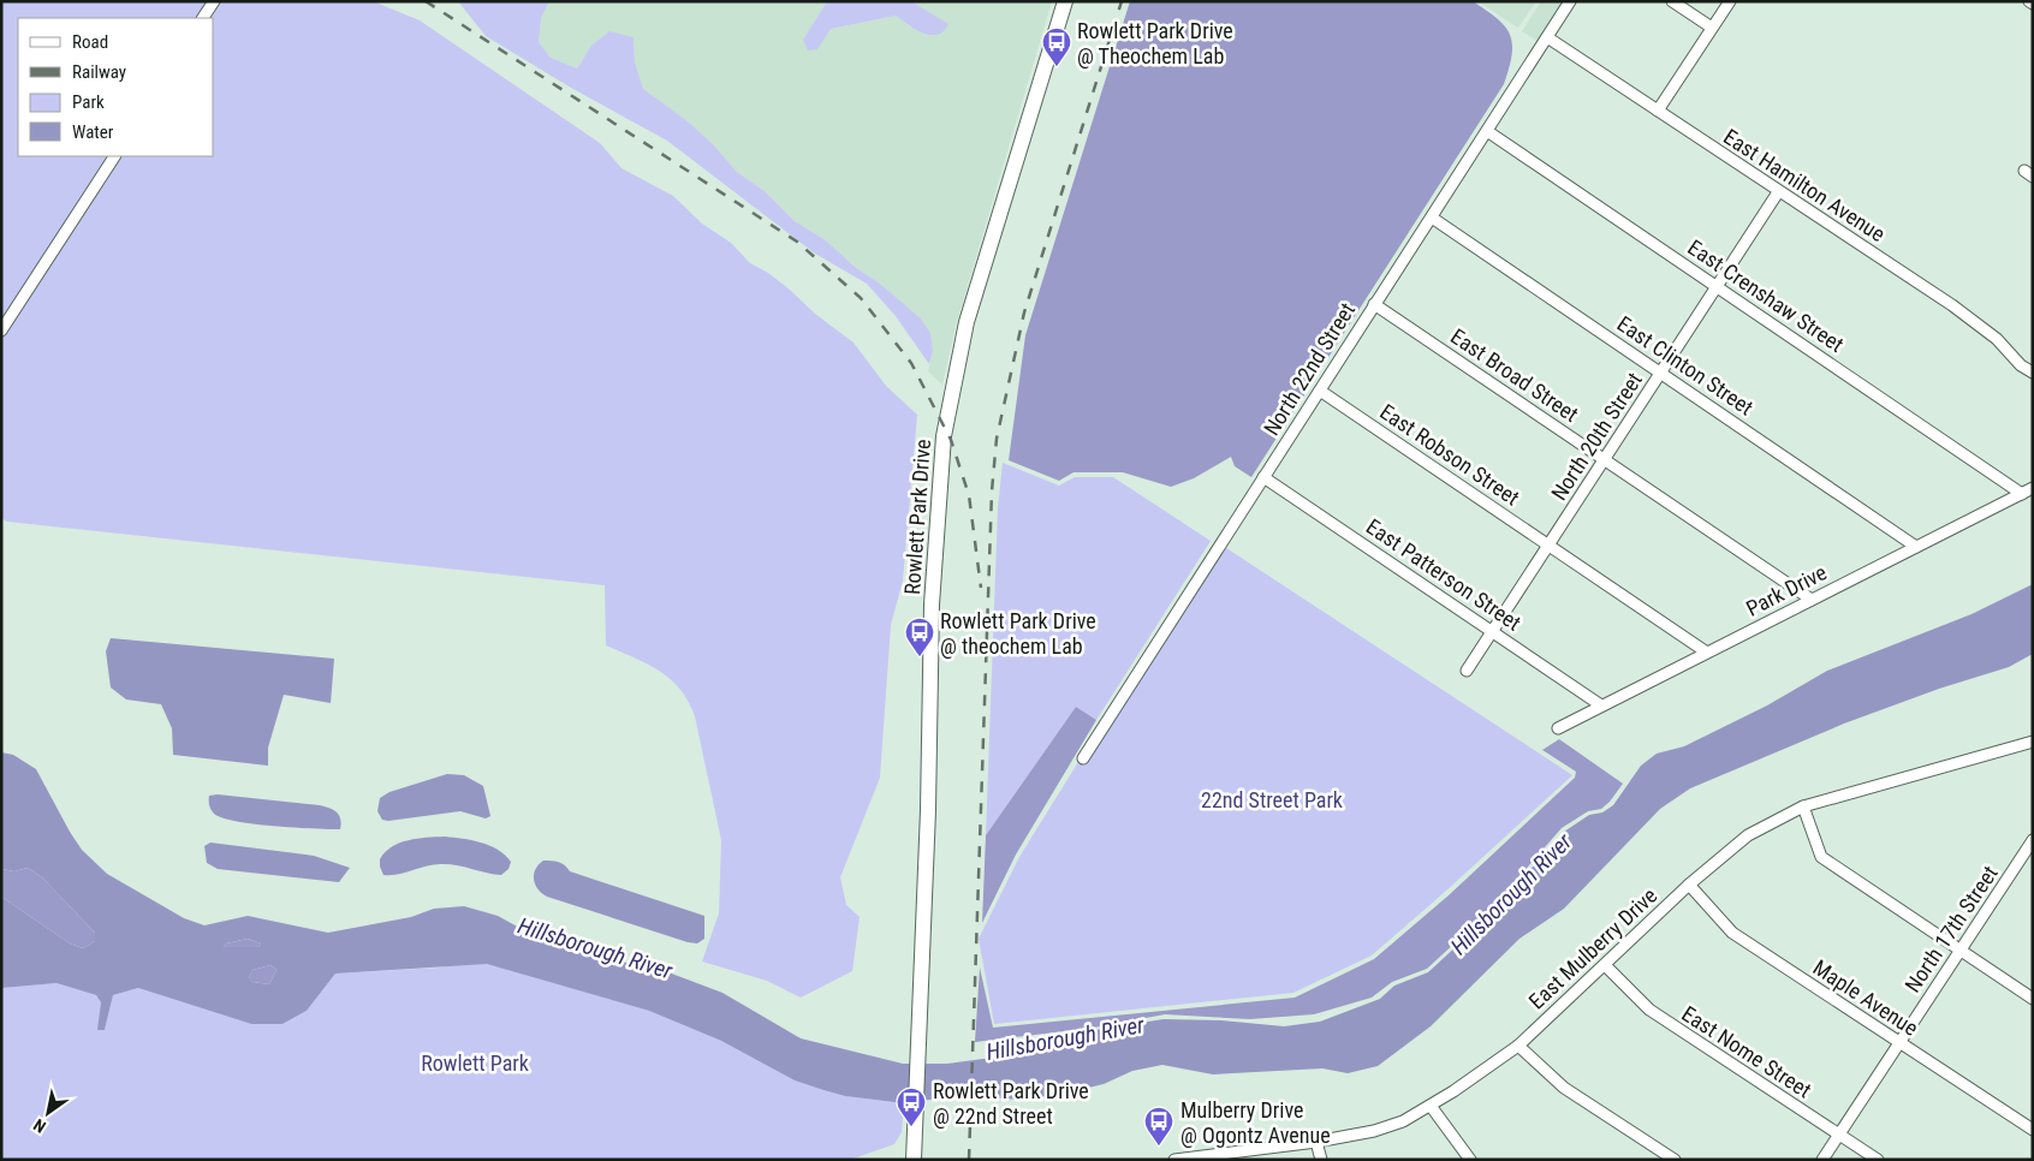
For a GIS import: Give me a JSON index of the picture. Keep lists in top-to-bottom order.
{
  "streets": {
    "street": [
      "East Hamilton Avenue",
      "East Crenshaw Street",
      "East Clinton Street",
      "North 22nd Street",
      "East Broad Street",
      "North 20th Street",
      "East Robson Street",
      "Rowlett Park Drive",
      "East Patterson Street",
      "Park Drive",
      "North 17th Street",
      "East Mulberry Drive",
      "Maple Avenue",
      "East Nome Street"
    ]
  },
  "crossings": [
    ["East Hamilton Avenue", "North 22nd Street"],
    ["East Hamilton Avenue", "North 20th Street"],
    ["East Crenshaw Street", "North 22nd Street"],
    ["East Crenshaw Street", "North 20th Street"],
    ["East Crenshaw Street", "Park Drive"],
    ["East Clinton Street", "North 22nd Street"],
    ["East Clinton Street", "North 20th Street"],
    ["East Clinton Street", "Park Drive"],
    ["North 22nd Street", "East Broad Street"],
    ["North 22nd Street", "East Robson Street"],
    ["North 22nd Street", "East Patterson Street"],
    ["East Broad Street", "North 20th Street"],
    ["East Broad Street", "Park Drive"],
    ["North 20th Street", "East Robson Street"],
    ["North 20th Street", "East Patterson Street"],
    ["East Robson Street", "Park Drive"],
    ["East Patterson Street", "Park Drive"],
    ["North 17th Street", "Maple Avenue"],
    ["North 17th Street", "East Nome Street"],
    ["East Mulberry Drive", "Maple Avenue"],
    ["East Mulberry Drive", "East Nome Street"]
  ],
  "water": ["Hillsborough River"],
  "parks": ["22nd Street Park", "Rowlett Park"],
  "places": {
    "bus stop": [
      "Rowlett Park Drive @ Theochem Lab",
      "Rowlett Park Drive @ theochem Lab",
      "Rowlett Park Drive @ 22nd Street",
      "Mulberry Drive @ Ogontz Avenue"
    ]
  },
  "legend": [
    "Road",
    "Railway",
    "Park",
    "Water"
  ],
  "north": "bottom left"
}
